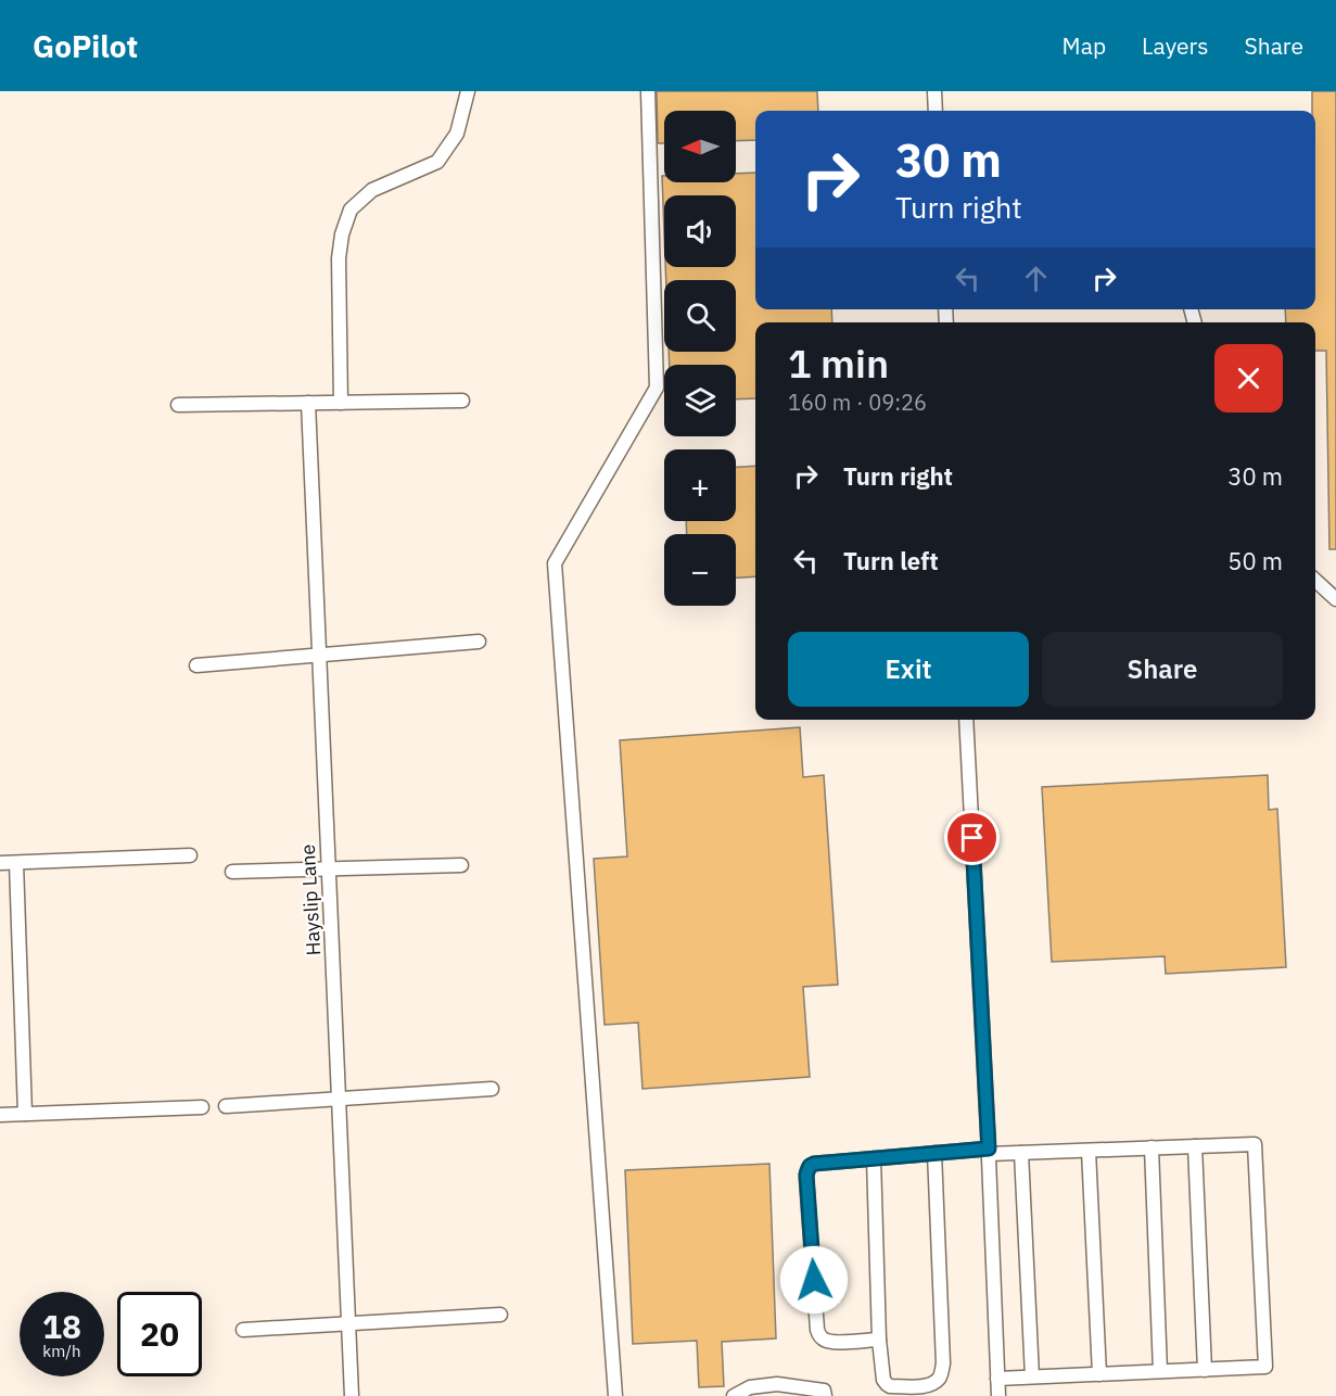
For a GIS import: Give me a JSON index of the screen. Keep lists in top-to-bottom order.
{
  "streets": {
    "lane": ["Hayslip Lane"]
  },
  "north": "left",
  "page": {
    "header": "GoPilot",
    "nav": ["Map", "Layers", "Share"],
    "map_buttons": ["+", "−"],
    "turn": ["30 m", "Turn right"],
    "heading": ["1 min", "160 m · 09:26"],
    "list": [
      {
        "name": "Turn right",
        "value": "30 m"
      },
      {
        "name": "Turn left",
        "value": "50 m"
      }
    ],
    "buttons": ["Exit", "Share"],
    "speed": "18 km/h",
    "limit": "20"
  }
}
